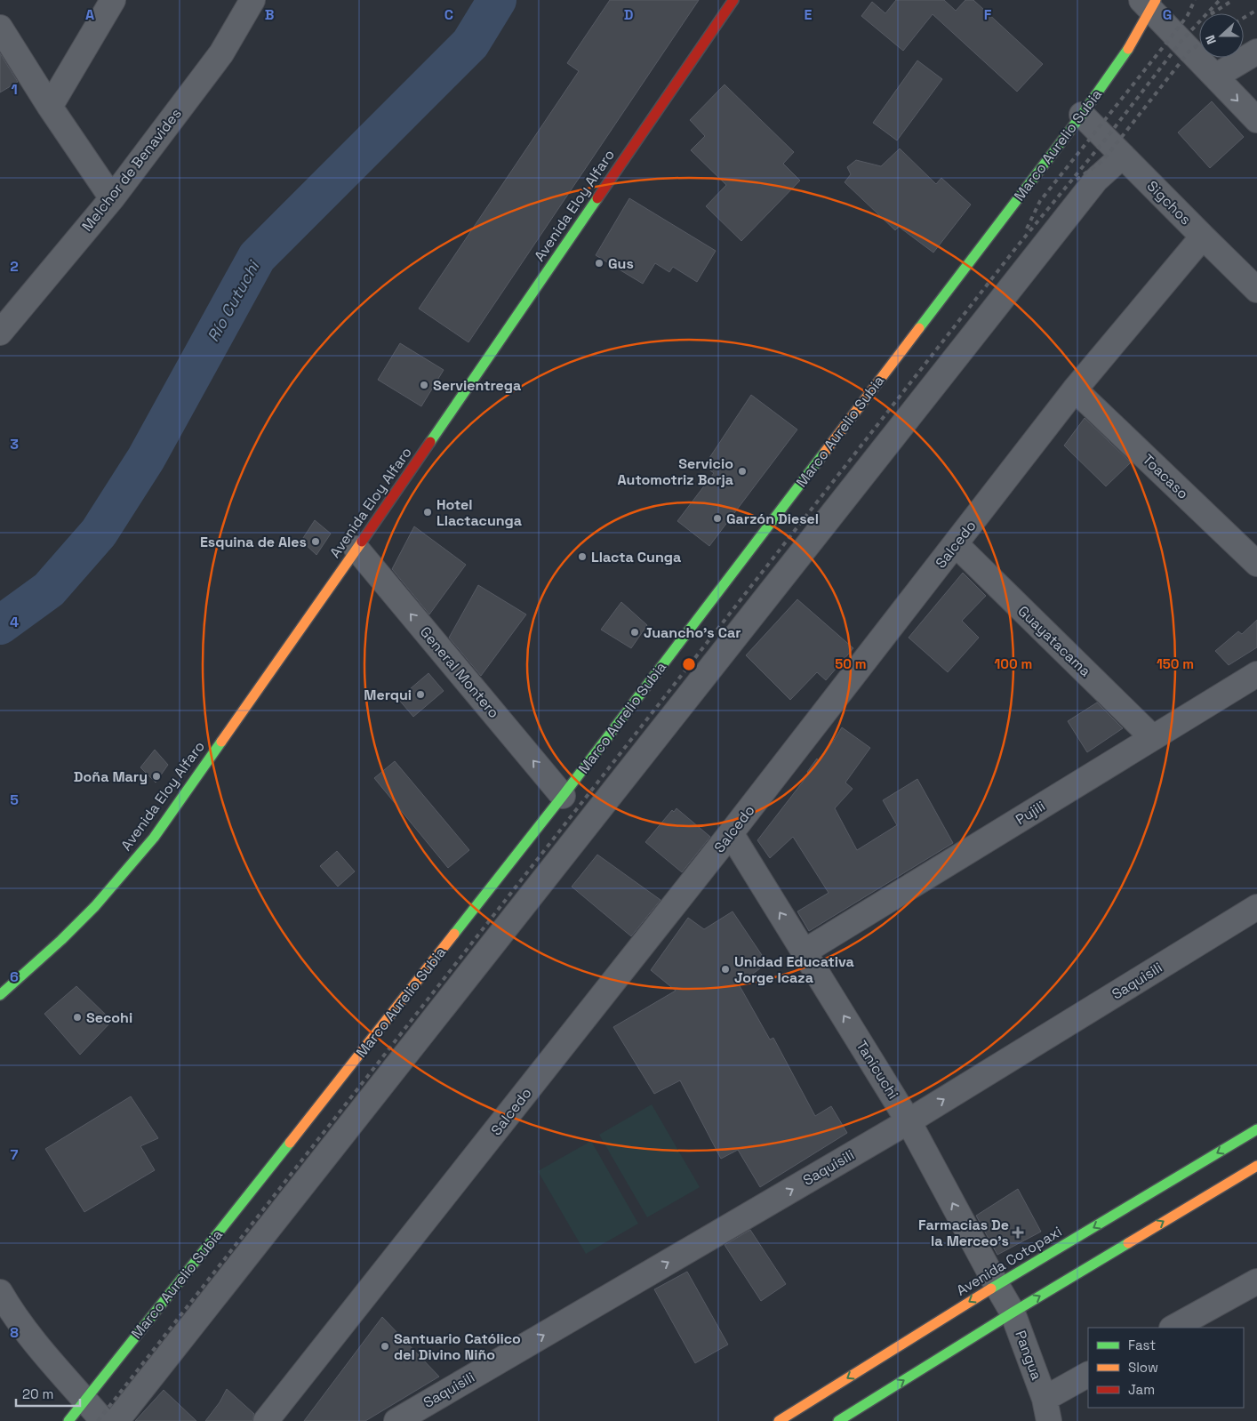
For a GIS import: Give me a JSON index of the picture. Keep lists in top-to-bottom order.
{
  "streets": {
    "main road": ["Marco Aurelio Subia", "Avenida Eloy Alfaro", "Avenida Cotopaxi"],
    "street": [
      "Melchor de Benavides",
      "Sigchos",
      "Toacaso",
      "Salcedo",
      "Guayatacama",
      "General Montero",
      "Pujili",
      "Saquisili",
      "Tanicuchi",
      "Pangua"
    ]
  },
  "crossings": [
    ["Marco Aurelio Subia", "Sigchos"],
    ["Marco Aurelio Subia", "General Montero"],
    ["Sigchos", "Salcedo"],
    ["Avenida Eloy Alfaro", "General Montero"],
    ["Toacaso", "Salcedo"],
    ["Salcedo", "Guayatacama"],
    ["Salcedo", "Tanicuchi"],
    ["Guayatacama", "Pujili"],
    ["Pujili", "Tanicuchi"],
    ["Saquisili", "Tanicuchi"],
    ["Tanicuchi", "Avenida Cotopaxi"],
    ["Tanicuchi", "Pangua"]
  ],
  "one_way": ["General Montero", "Saquisili", "Tanicuchi"],
  "water": ["Río Cutuchi"],
  "places": {
    "other": [
      "Gus",
      "Servientrega",
      "Servicio Automotriz Borja",
      "Hotel Llactacunga",
      "Garzón Diesel",
      "Esquina de Ales",
      "Llacta Cunga",
      "Juancho's Car",
      "Merqui",
      "Doña Mary",
      "Unidad Educativa Jorge Icaza",
      "Secohi",
      "Santuario Católico del Divino Niño"
    ],
    "health": ["Farmacias De la Merceo's"]
  },
  "legend": ["Fast", "Slow", "Jam"],
  "scale_bar": "20 m",
  "north": "left",
  "grid": {
    "columns": [
      "A",
      "B",
      "C",
      "D",
      "E",
      "F",
      "G"
    ],
    "rows": [
      "1",
      "2",
      "3",
      "4",
      "5",
      "6",
      "7",
      "8"
    ]
  },
  "rings": ["50 m", "100 m", "150 m"]
}
